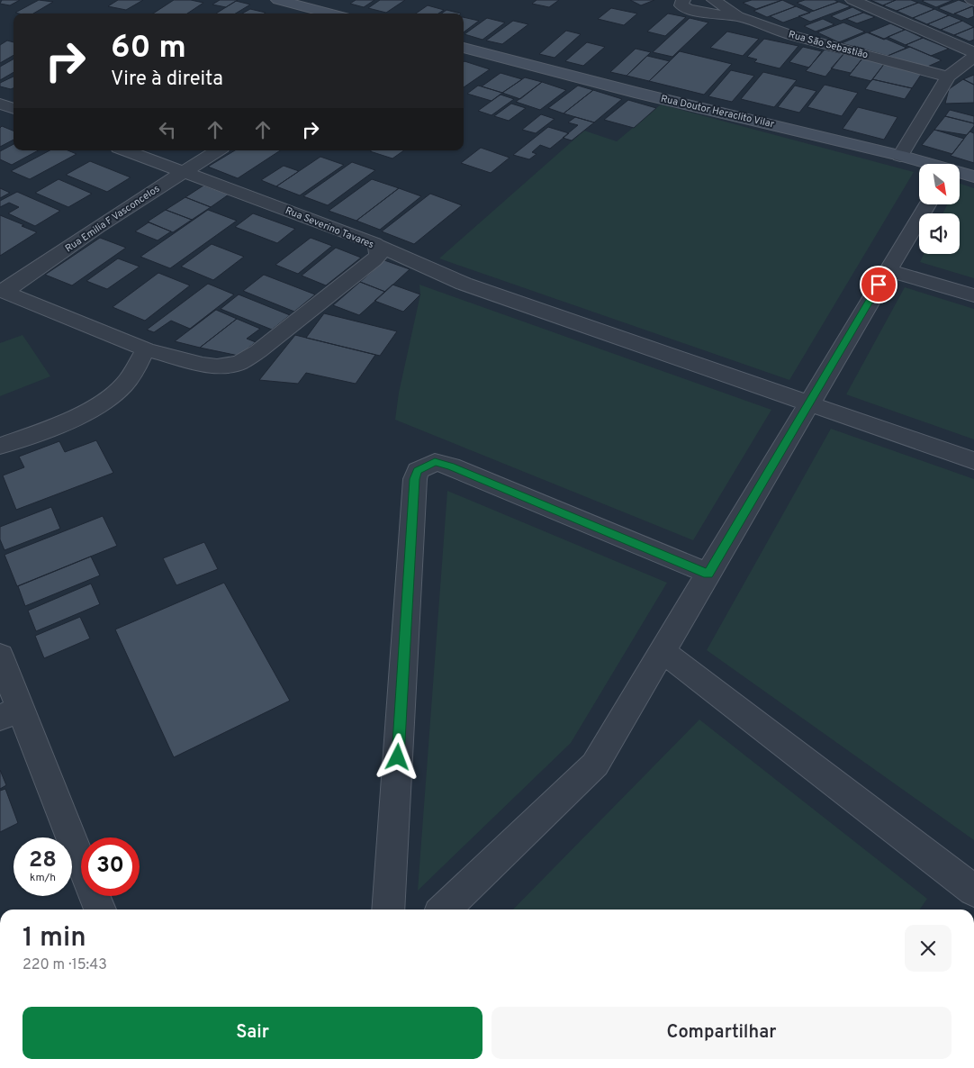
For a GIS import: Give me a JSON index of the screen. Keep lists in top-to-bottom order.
{
  "streets": {
    "street": [
      "Rua São Sebastião",
      "Rua Doutor Heraclito Vilar",
      "Rua Emilia F Vasconcelos",
      "Rua Severino Tavares"
    ]
  },
  "crossings": [
    ["Rua Emilia F Vasconcelos", "Rua Severino Tavares"]
  ],
  "north": "bottom right",
  "page": {
    "turn": ["60 m", "Vire à direita"],
    "speed": "28 km/h",
    "limit": "30",
    "heading": ["1 min", "220 m · 15:43"],
    "buttons": ["Sair", "Compartilhar"]
  }
}
